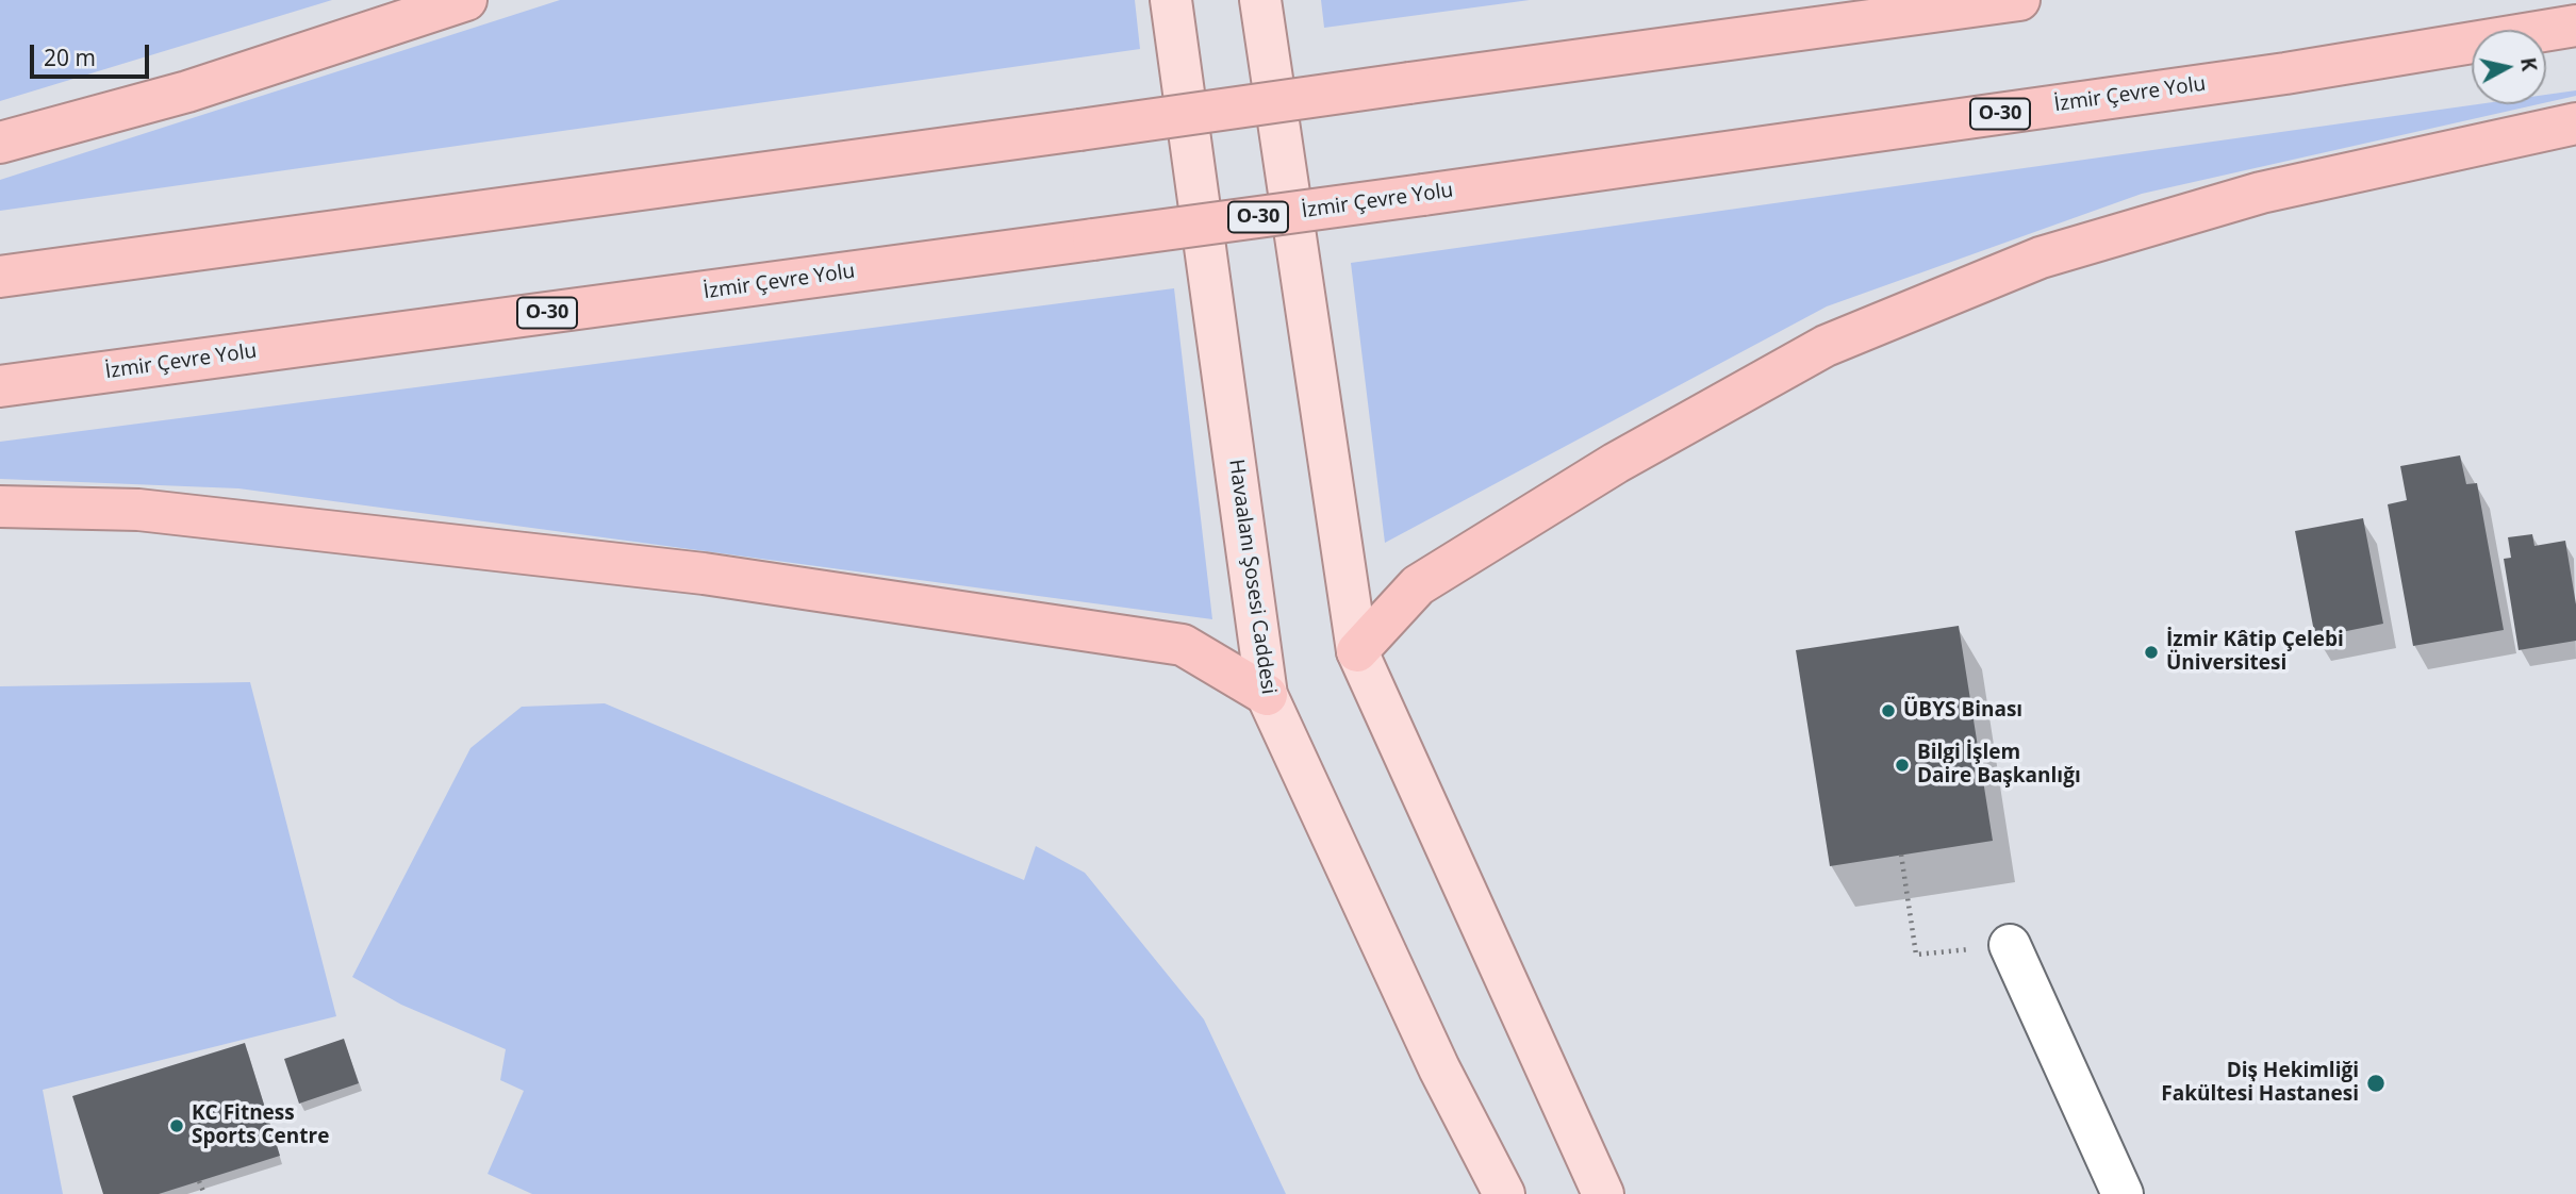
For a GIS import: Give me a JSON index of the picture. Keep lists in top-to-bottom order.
{
  "streets": {
    "highway": ["İzmir Çevre Yolu", "O-30"],
    "main road": ["Havaalanı Şosesi Caddesi"]
  },
  "places": [
    "İzmir Kâtip Çelebi Üniversitesi",
    "ÜBYS Binası",
    "Bilgi İşlem Daire Başkanlığı",
    "Diş Hekimliği Fakültesi Hastanesi",
    "KC Fitness Sports Centre"
  ],
  "scale_bar": "20 m",
  "north": "right"
}
